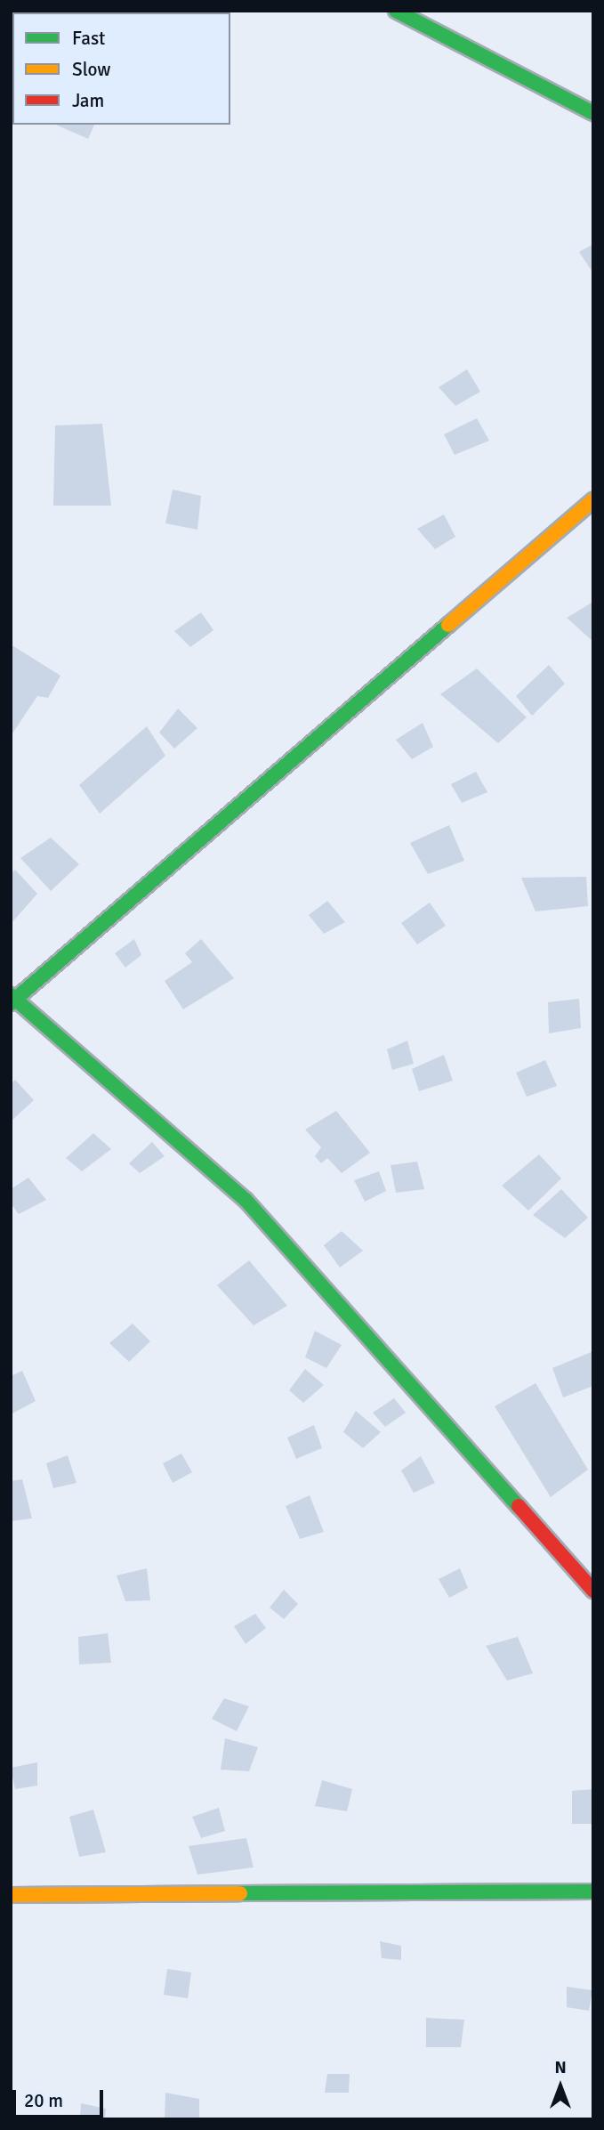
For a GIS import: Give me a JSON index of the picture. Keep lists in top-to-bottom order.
{
  "legend": ["Fast", "Slow", "Jam"],
  "scale_bar": "20 m",
  "north": "top"
}
